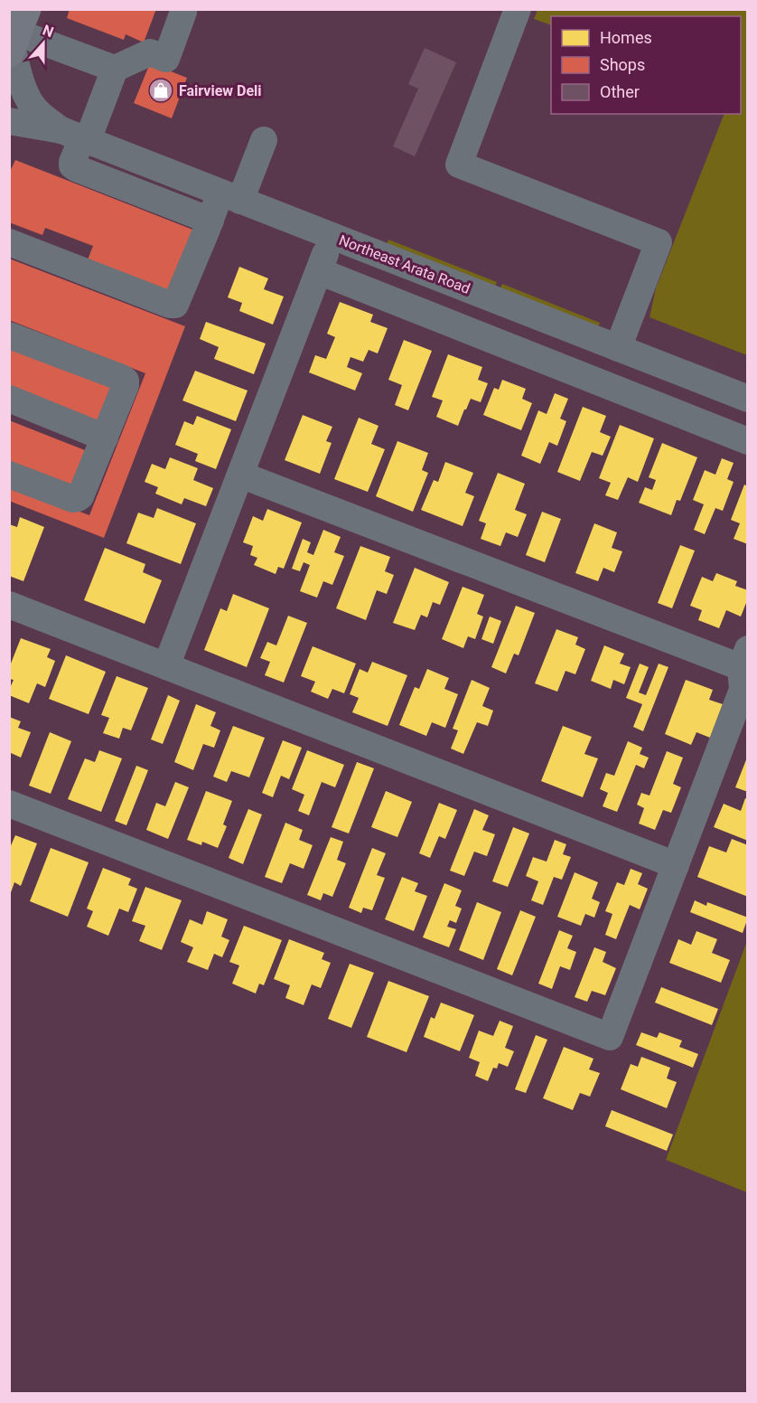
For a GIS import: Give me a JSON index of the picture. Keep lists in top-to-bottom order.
{
  "streets": {
    "street": ["Northeast Arata Road"]
  },
  "places": {
    "shop": ["Fairview Deli"]
  },
  "legend": ["Homes", "Shops", "Other"],
  "north": "top"
}
